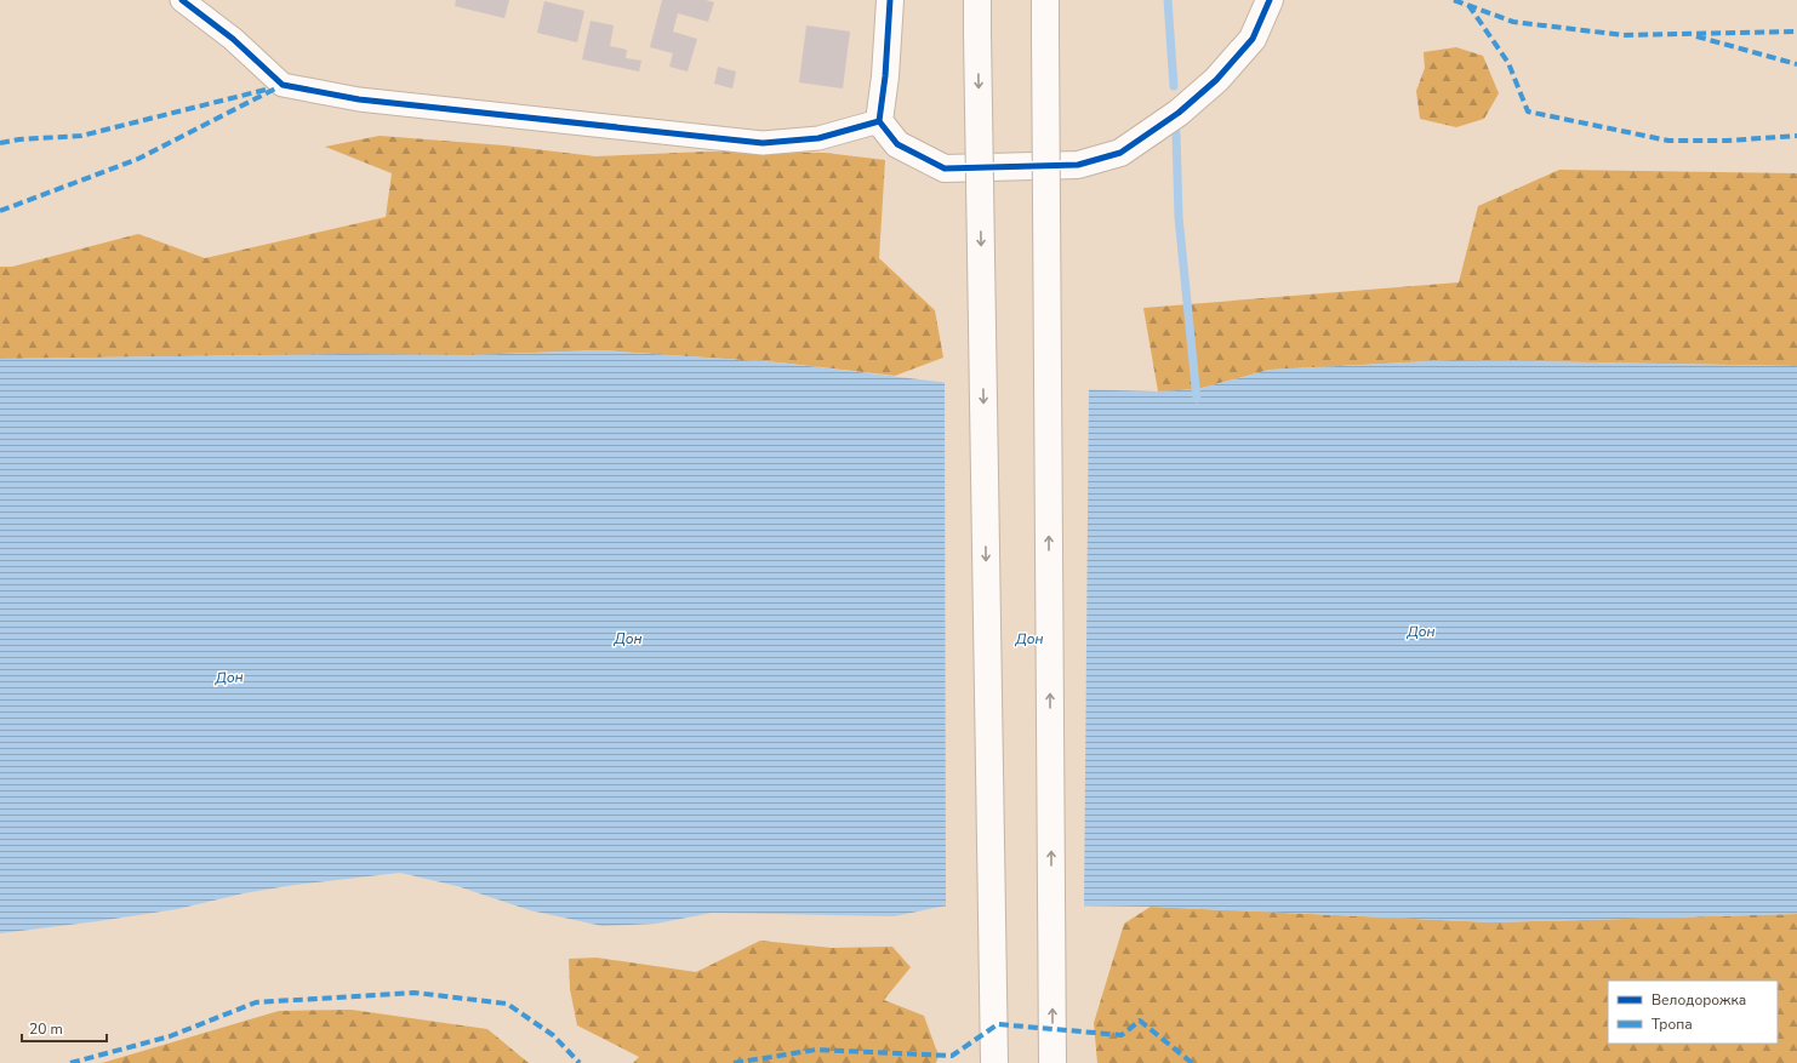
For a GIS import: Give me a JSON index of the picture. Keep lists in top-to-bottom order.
{
  "water": ["Дон"],
  "legend": ["Велодорожка", "Тропа"],
  "scale_bar": "20 m"
}
